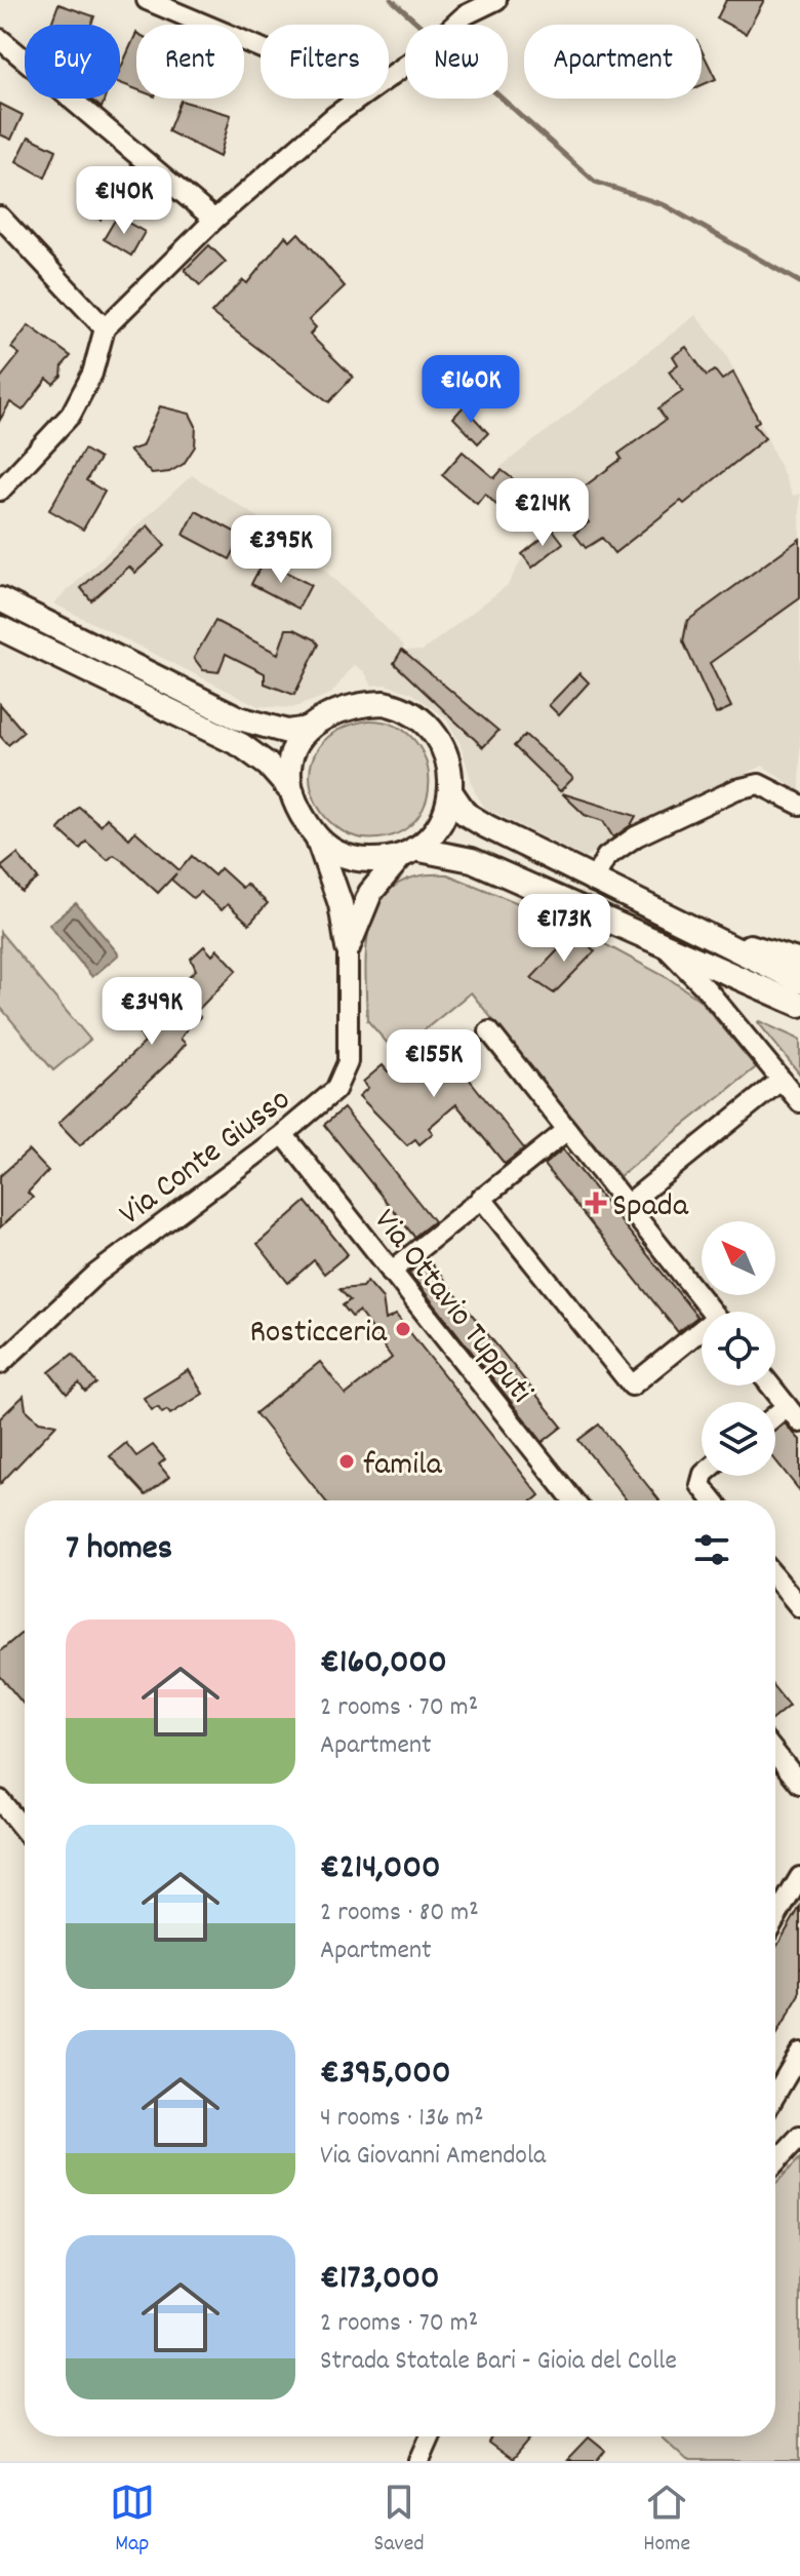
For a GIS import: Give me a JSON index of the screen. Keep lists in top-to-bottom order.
{
  "streets": {
    "street": ["Via Conte Giusso", "Via Ottavio Tupputi"]
  },
  "crossings": [
    ["Via Conte Giusso", "Via Ottavio Tupputi"]
  ],
  "places": {
    "health": ["Spada"],
    "other": ["Rosticceria", "famila"]
  },
  "north": "top left",
  "page": {
    "chip": [
      "Buy",
      "Rent",
      "Filters",
      "New",
      "Apartment"
    ],
    "price": [
      "€140K",
      "€160K",
      "€214K",
      "€395K",
      "€173K",
      "€349K",
      "€155K"
    ],
    "heading": "7 homes",
    "list": [
      {
        "name": "€160,000",
        "note": "2 rooms · 70 m² · Apartment"
      },
      {
        "name": "€214,000",
        "note": "2 rooms · 80 m² · Apartment"
      },
      {
        "name": "€395,000",
        "note": "4 rooms · 136 m² · Via Giovanni Amendola"
      },
      {
        "name": "€173,000",
        "note": "2 rooms · 70 m² · Strada Statale Bari - Gioia del Colle"
      }
    ],
    "tabs": ["Map", "Saved", "Home"]
  }
}
